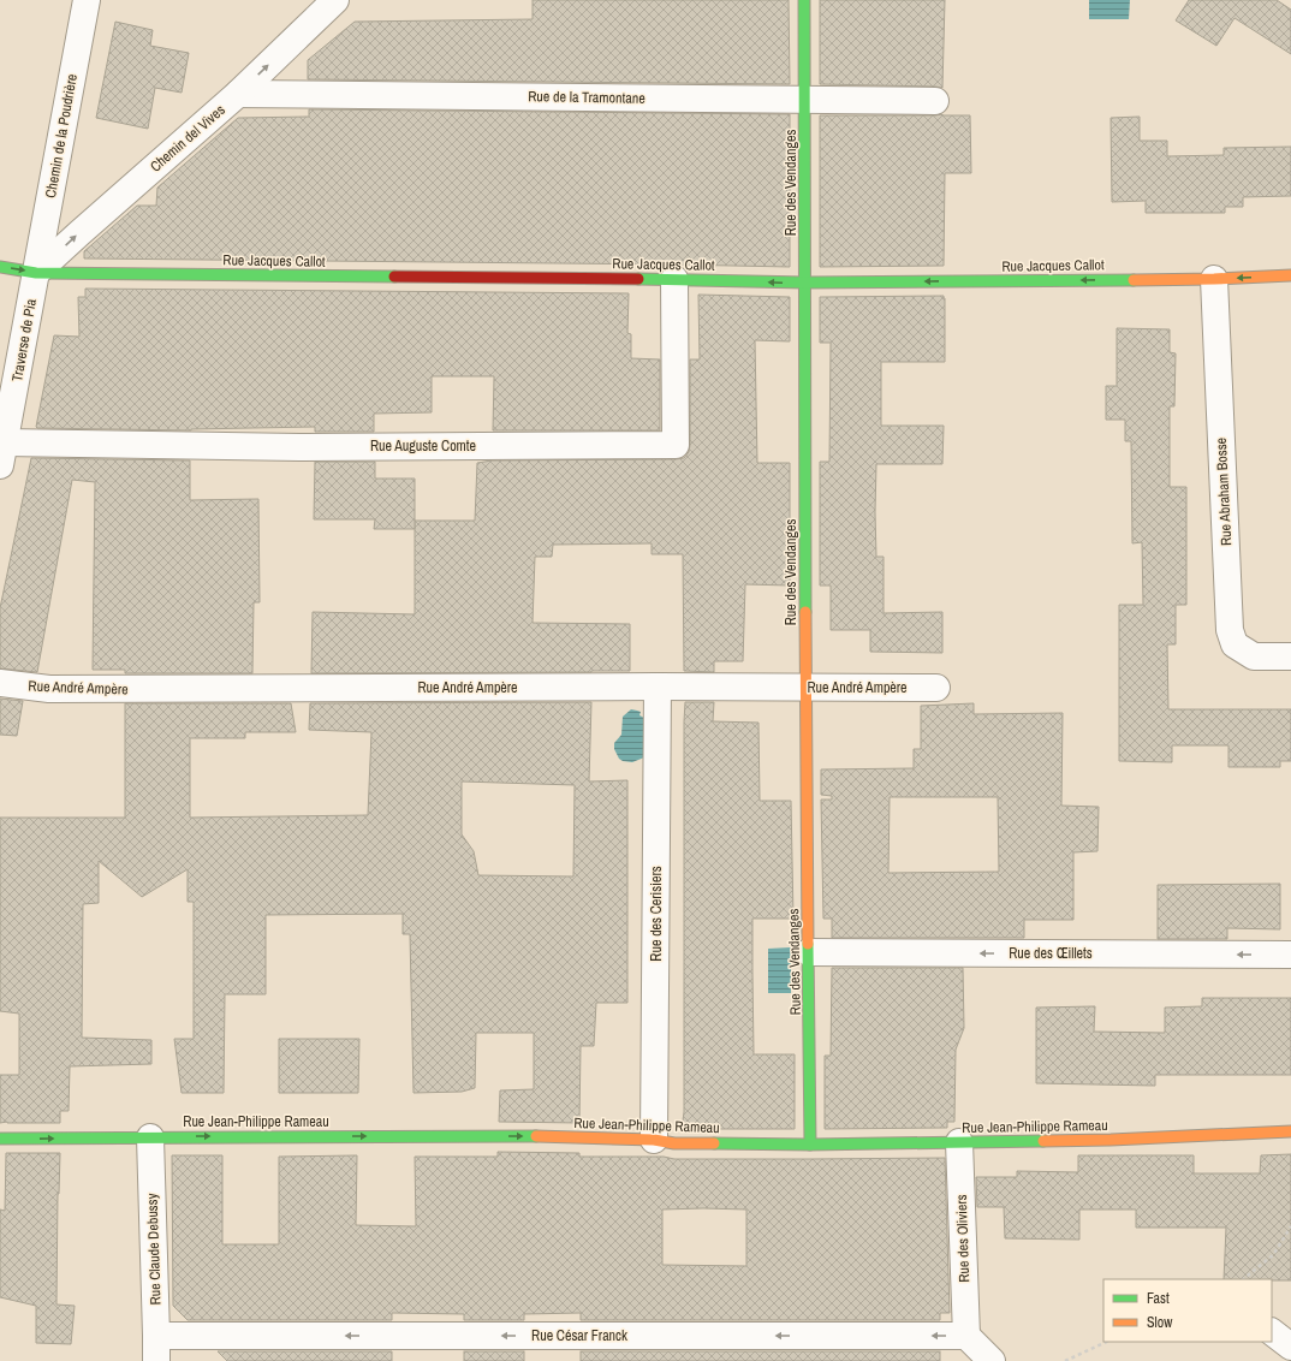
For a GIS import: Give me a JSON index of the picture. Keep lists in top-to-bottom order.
{
  "streets": {
    "street": [
      "Rue de la Tramontane",
      "Chemin de la Poudrière",
      "Chemin del Vives",
      "Rue des Vendanges",
      "Rue Jacques Callot",
      "Traverse de Pia",
      "Rue Auguste Comte",
      "Rue Abraham Bosse",
      "Rue André Ampère",
      "Rue des Cerisiers",
      "Rue des Œillets",
      "Rue Jean-Philippe Rameau",
      "Rue des Oliviers",
      "Rue Claude Debussy",
      "Rue César Franck"
    ]
  },
  "crossings": [
    ["Rue de la Tramontane", "Chemin del Vives"],
    ["Rue de la Tramontane", "Rue des Vendanges"],
    ["Chemin de la Poudrière", "Chemin del Vives"],
    ["Chemin de la Poudrière", "Rue Jacques Callot"],
    ["Chemin de la Poudrière", "Traverse de Pia"],
    ["Chemin del Vives", "Rue Jacques Callot"],
    ["Chemin del Vives", "Traverse de Pia"],
    ["Rue des Vendanges", "Rue Jacques Callot"],
    ["Rue des Vendanges", "Rue André Ampère"],
    ["Rue des Vendanges", "Rue des Œillets"],
    ["Rue des Vendanges", "Rue Jean-Philippe Rameau"],
    ["Rue Jacques Callot", "Traverse de Pia"],
    ["Rue Jacques Callot", "Rue Auguste Comte"],
    ["Rue Jacques Callot", "Rue Abraham Bosse"],
    ["Traverse de Pia", "Rue Auguste Comte"],
    ["Rue André Ampère", "Rue des Cerisiers"],
    ["Rue des Cerisiers", "Rue Jean-Philippe Rameau"],
    ["Rue Jean-Philippe Rameau", "Rue des Oliviers"],
    ["Rue Jean-Philippe Rameau", "Rue Claude Debussy"],
    ["Rue des Oliviers", "Rue César Franck"],
    ["Rue Claude Debussy", "Rue César Franck"]
  ],
  "one_way": [
    "Chemin del Vives",
    "Rue Jacques Callot",
    "Rue des Œillets",
    "Rue Jean-Philippe Rameau",
    "Rue César Franck"
  ],
  "legend": ["Fast", "Slow"]
}
